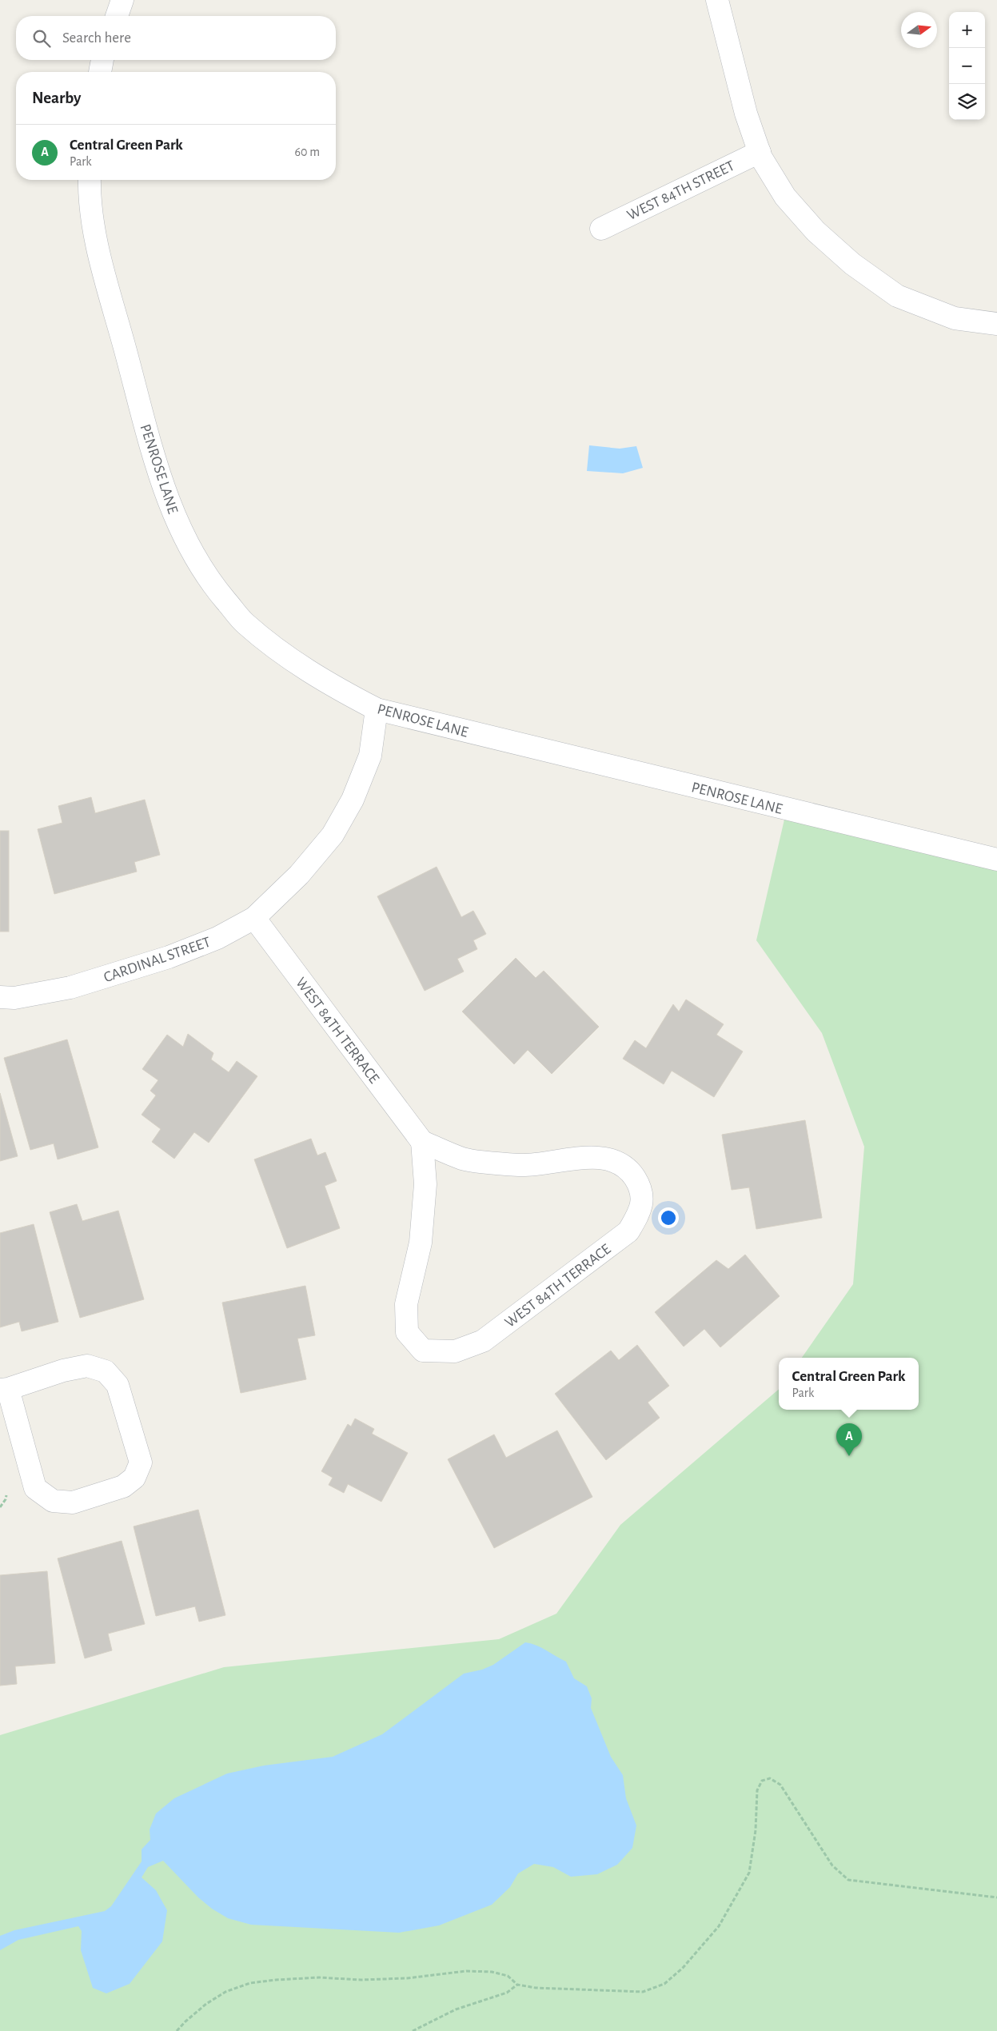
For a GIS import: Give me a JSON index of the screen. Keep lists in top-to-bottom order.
{
  "streets": {
    "street": [
      "WEST 84TH STREET",
      "PENROSE LANE",
      "CARDINAL STREET",
      "WEST 84TH TERRACE"
    ]
  },
  "crossings": [
    ["PENROSE LANE", "CARDINAL STREET"],
    ["CARDINAL STREET", "WEST 84TH TERRACE"]
  ],
  "north": "right",
  "page": {
    "map_buttons": ["+", "−"],
    "search": "Search here",
    "heading": "Nearby",
    "list": [
      {
        "mark": "A",
        "name": "Central Green Park",
        "note": "Park",
        "value": "60 m"
      }
    ],
    "popup": ["Central Green Park", "Park"],
    "pins": "A"
  }
}
